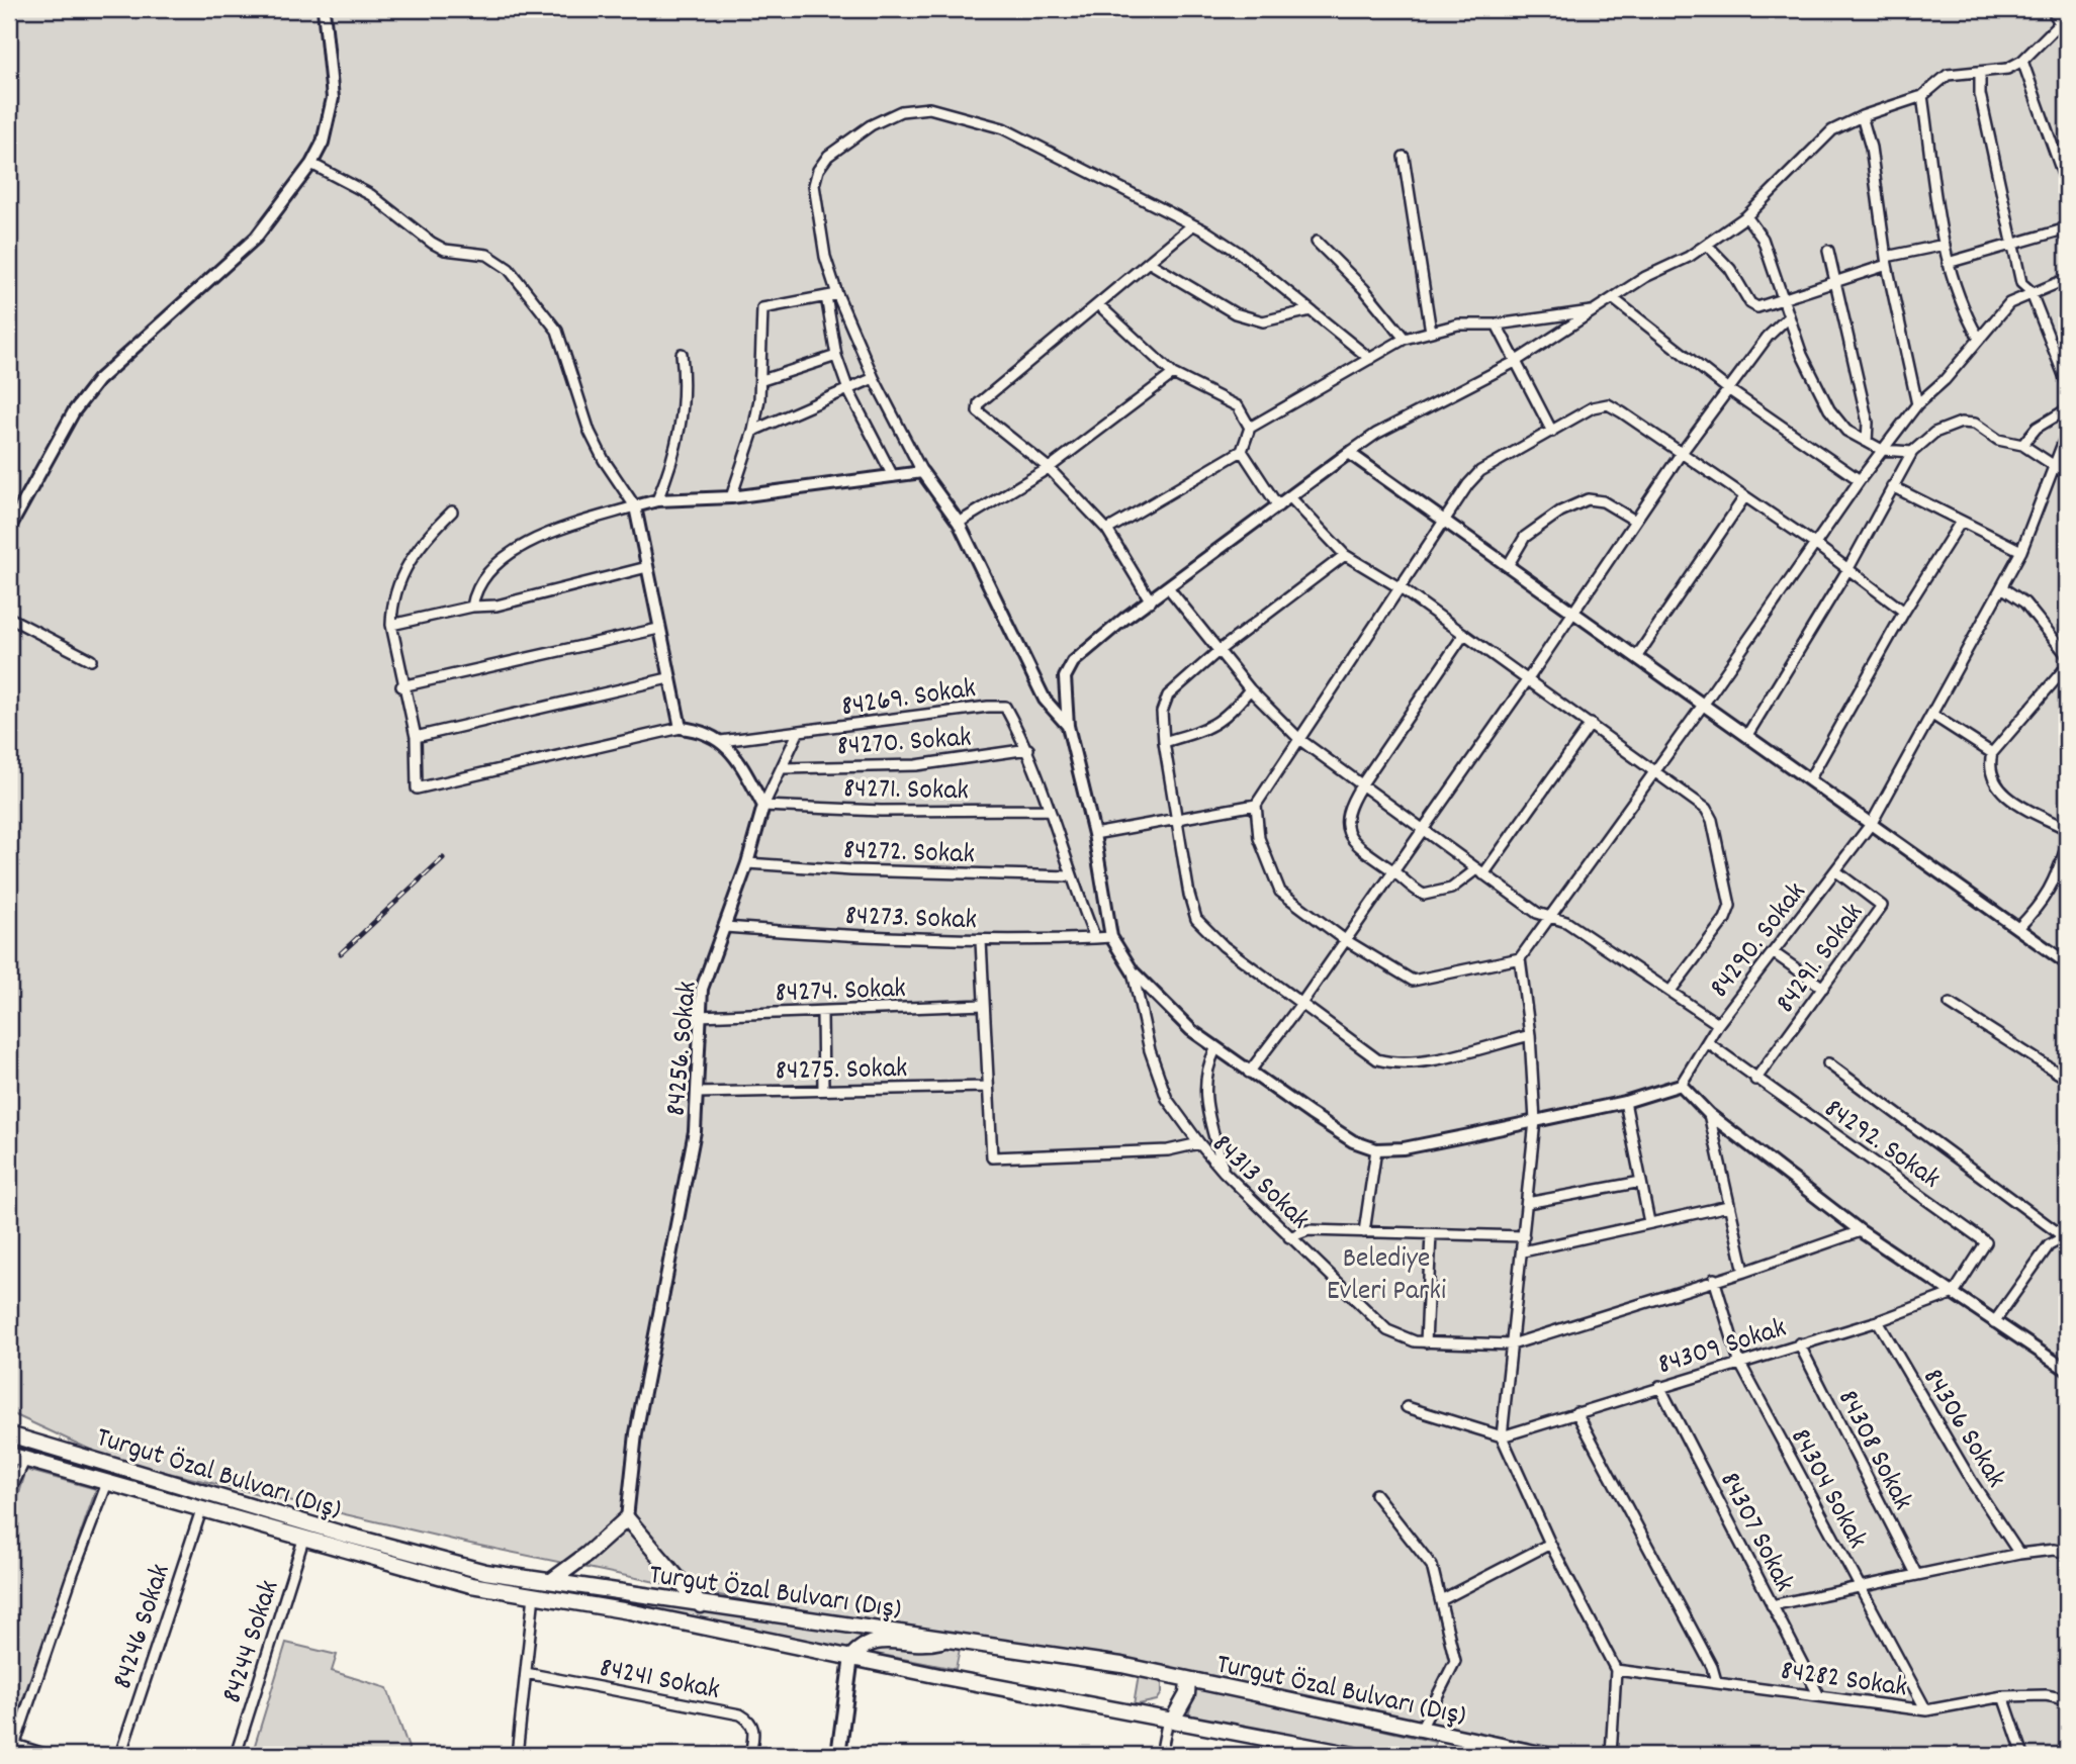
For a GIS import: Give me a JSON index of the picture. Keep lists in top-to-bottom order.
{
  "streets": {
    "main road": ["Turgut Özal Bulvarı (Dış)"],
    "street": [
      "84269. Sokak",
      "84270. Sokak",
      "84271. Sokak",
      "84272. Sokak",
      "84273. Sokak",
      "84290. Sokak",
      "84291. Sokak",
      "84274. Sokak",
      "84256. Sokak",
      "84275. Sokak",
      "84292. Sokak",
      "84313 Sokak",
      "84309 Sokak",
      "84306 Sokak",
      "84308 Sokak",
      "84304 Sokak",
      "84307 Sokak",
      "84246 Sokak",
      "84244 Sokak",
      "84241 Sokak",
      "84282 Sokak"
    ]
  },
  "crossings": [
    ["84269. Sokak", "84270. Sokak"],
    ["84269. Sokak", "84271. Sokak"],
    ["84269. Sokak", "84272. Sokak"],
    ["84269. Sokak", "84273. Sokak"],
    ["84271. Sokak", "84256. Sokak"],
    ["84272. Sokak", "84256. Sokak"],
    ["84273. Sokak", "84256. Sokak"],
    ["84290. Sokak", "84291. Sokak"],
    ["84290. Sokak", "84292. Sokak"],
    ["84291. Sokak", "84292. Sokak"],
    ["84274. Sokak", "84256. Sokak"],
    ["84256. Sokak", "84275. Sokak"],
    ["84275. Sokak", "84313 Sokak"],
    ["84292. Sokak", "84309 Sokak"],
    ["84313 Sokak", "84304 Sokak"],
    ["84309 Sokak", "84306 Sokak"],
    ["84309 Sokak", "84308 Sokak"],
    ["84309 Sokak", "84304 Sokak"],
    ["84309 Sokak", "84307 Sokak"],
    ["Turgut Özal Bulvarı (Dış)", "84246 Sokak"],
    ["Turgut Özal Bulvarı (Dış)", "84244 Sokak"],
    ["84304 Sokak", "84282 Sokak"],
    ["84307 Sokak", "84282 Sokak"]
  ],
  "parks": ["Belediye Evleri Parki"]
}
